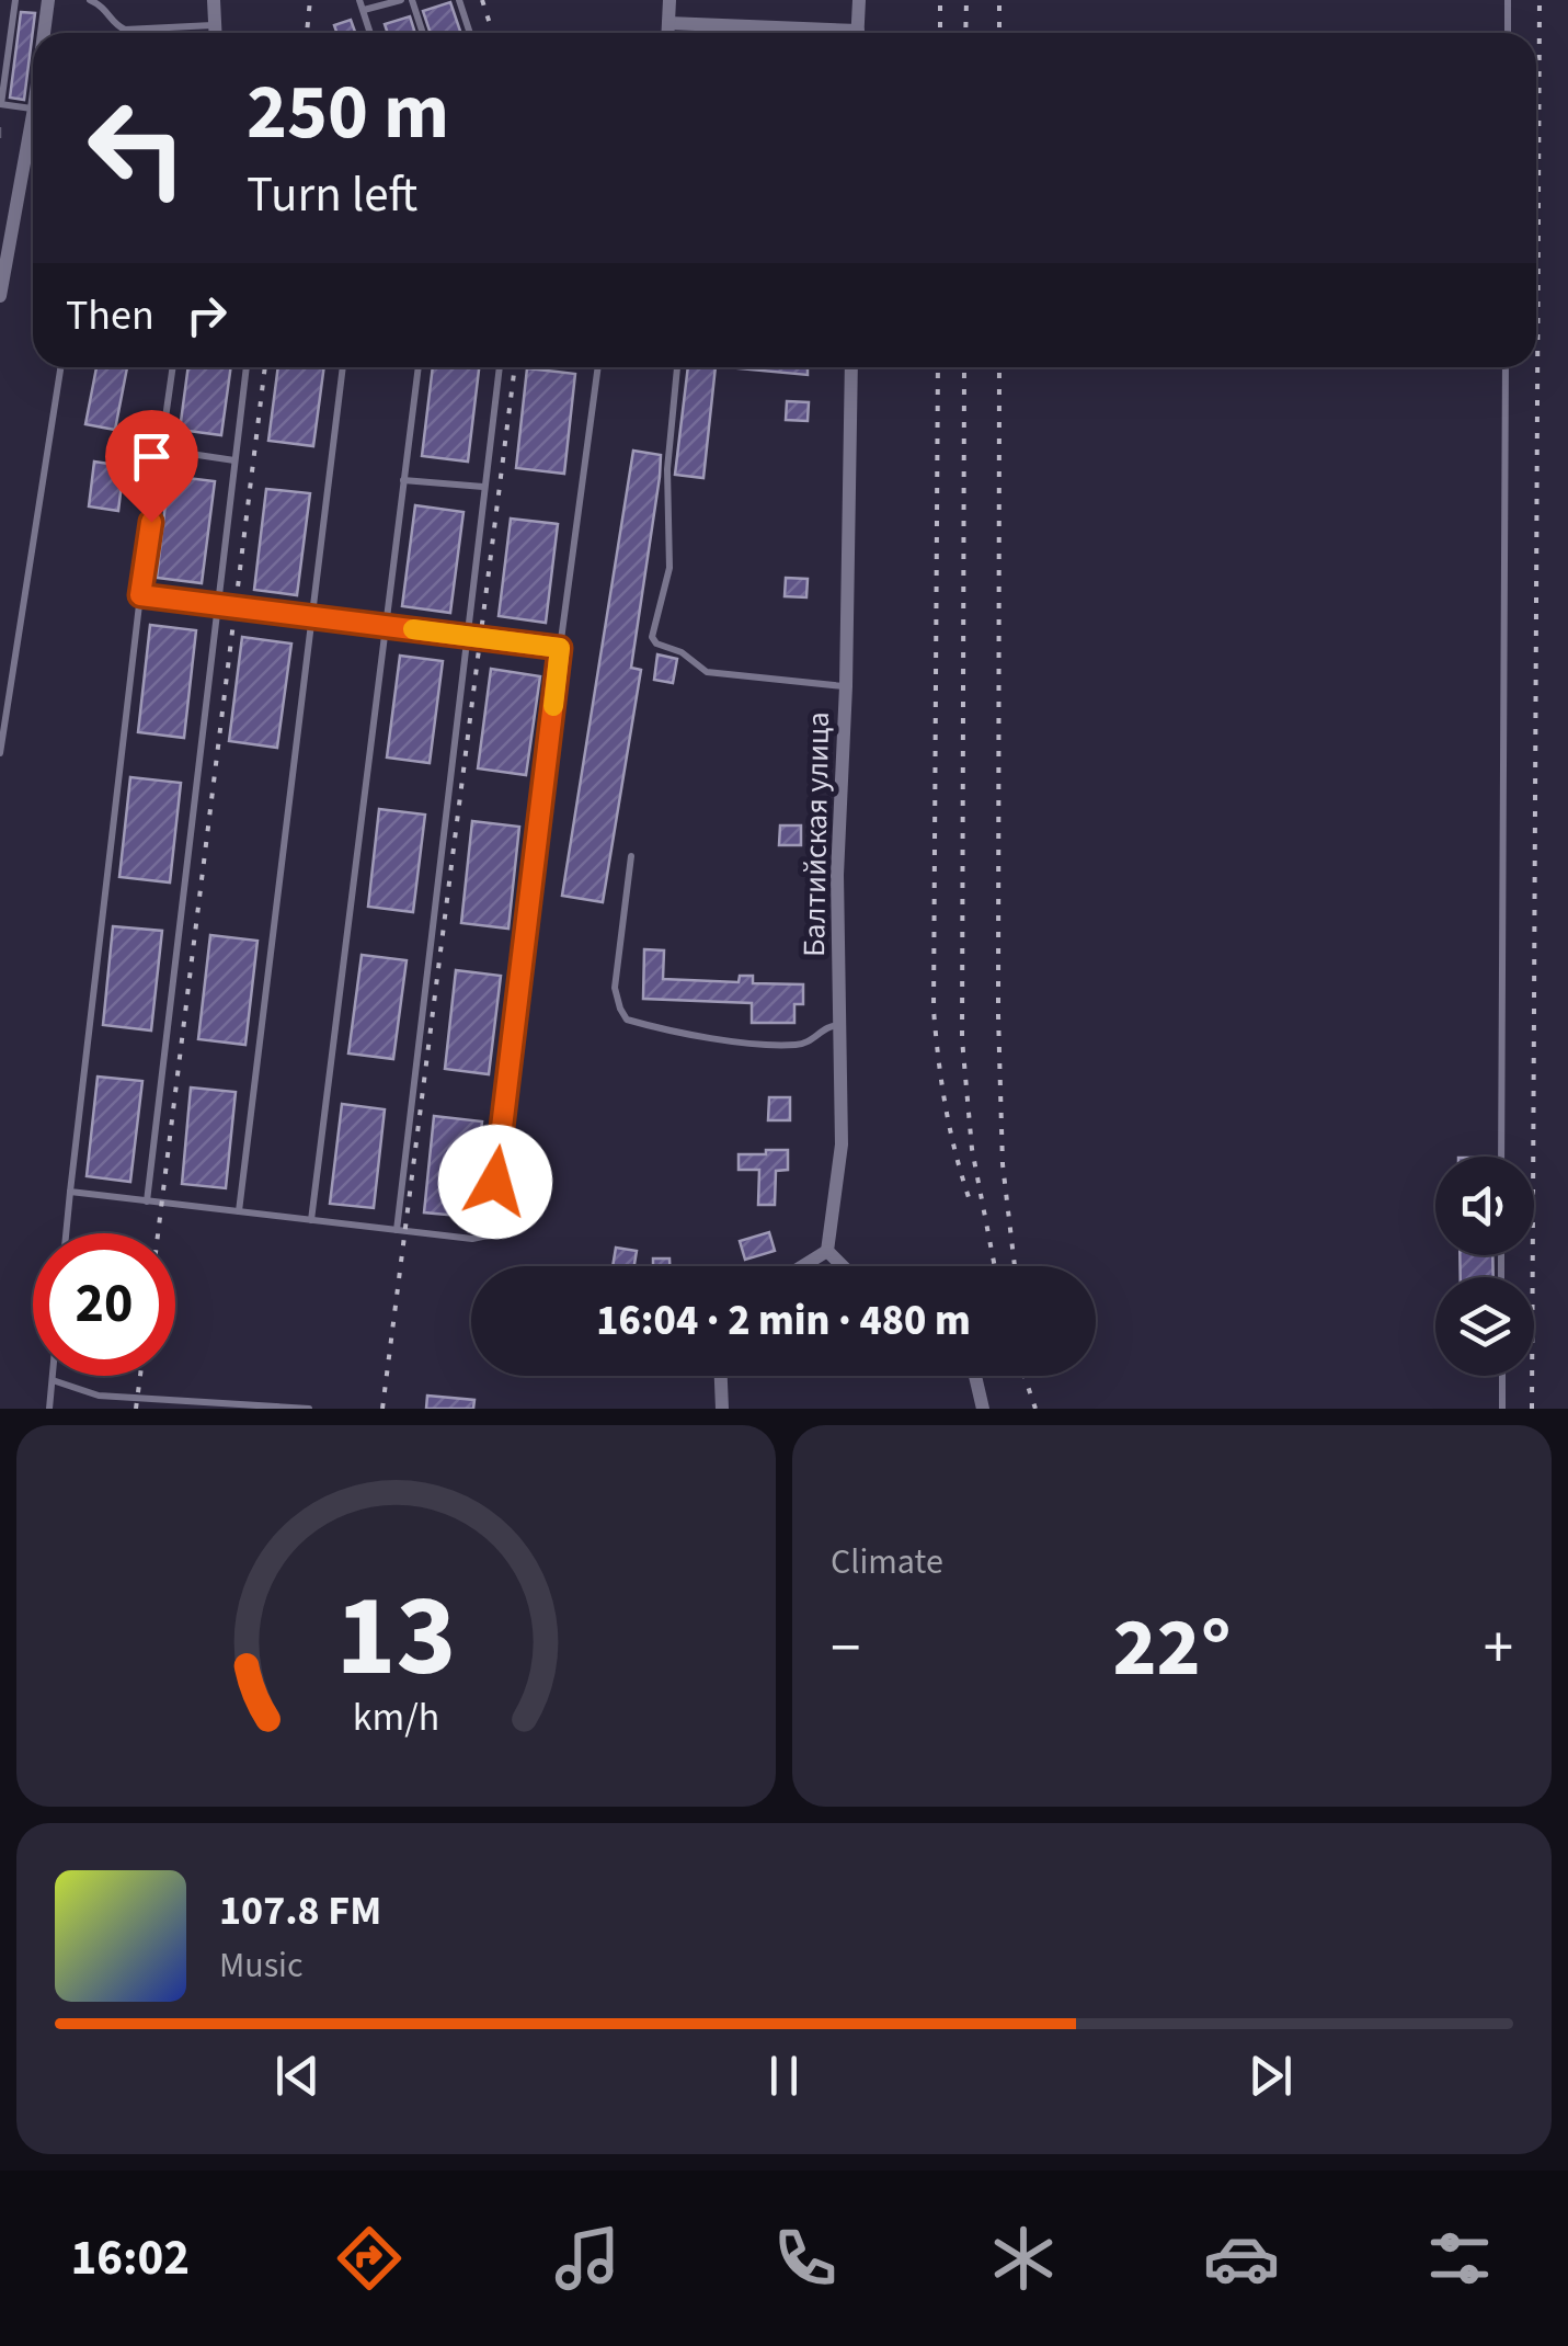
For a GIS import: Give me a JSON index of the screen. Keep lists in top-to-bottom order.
{
  "streets": {
    "street": ["Балтийская улица"]
  },
  "page": {
    "turn": ["250 m", "Turn left"],
    "then": "Then",
    "limit": "20",
    "trip": "16:04 · 2 min · 480 m",
    "tile": "Climate",
    "heat": ["−", "22°", "+"],
    "song": ["107.8 FM", "Music"],
    "tabs": "16:02",
    "gauge": ["13", "km/h"]
  }
}
